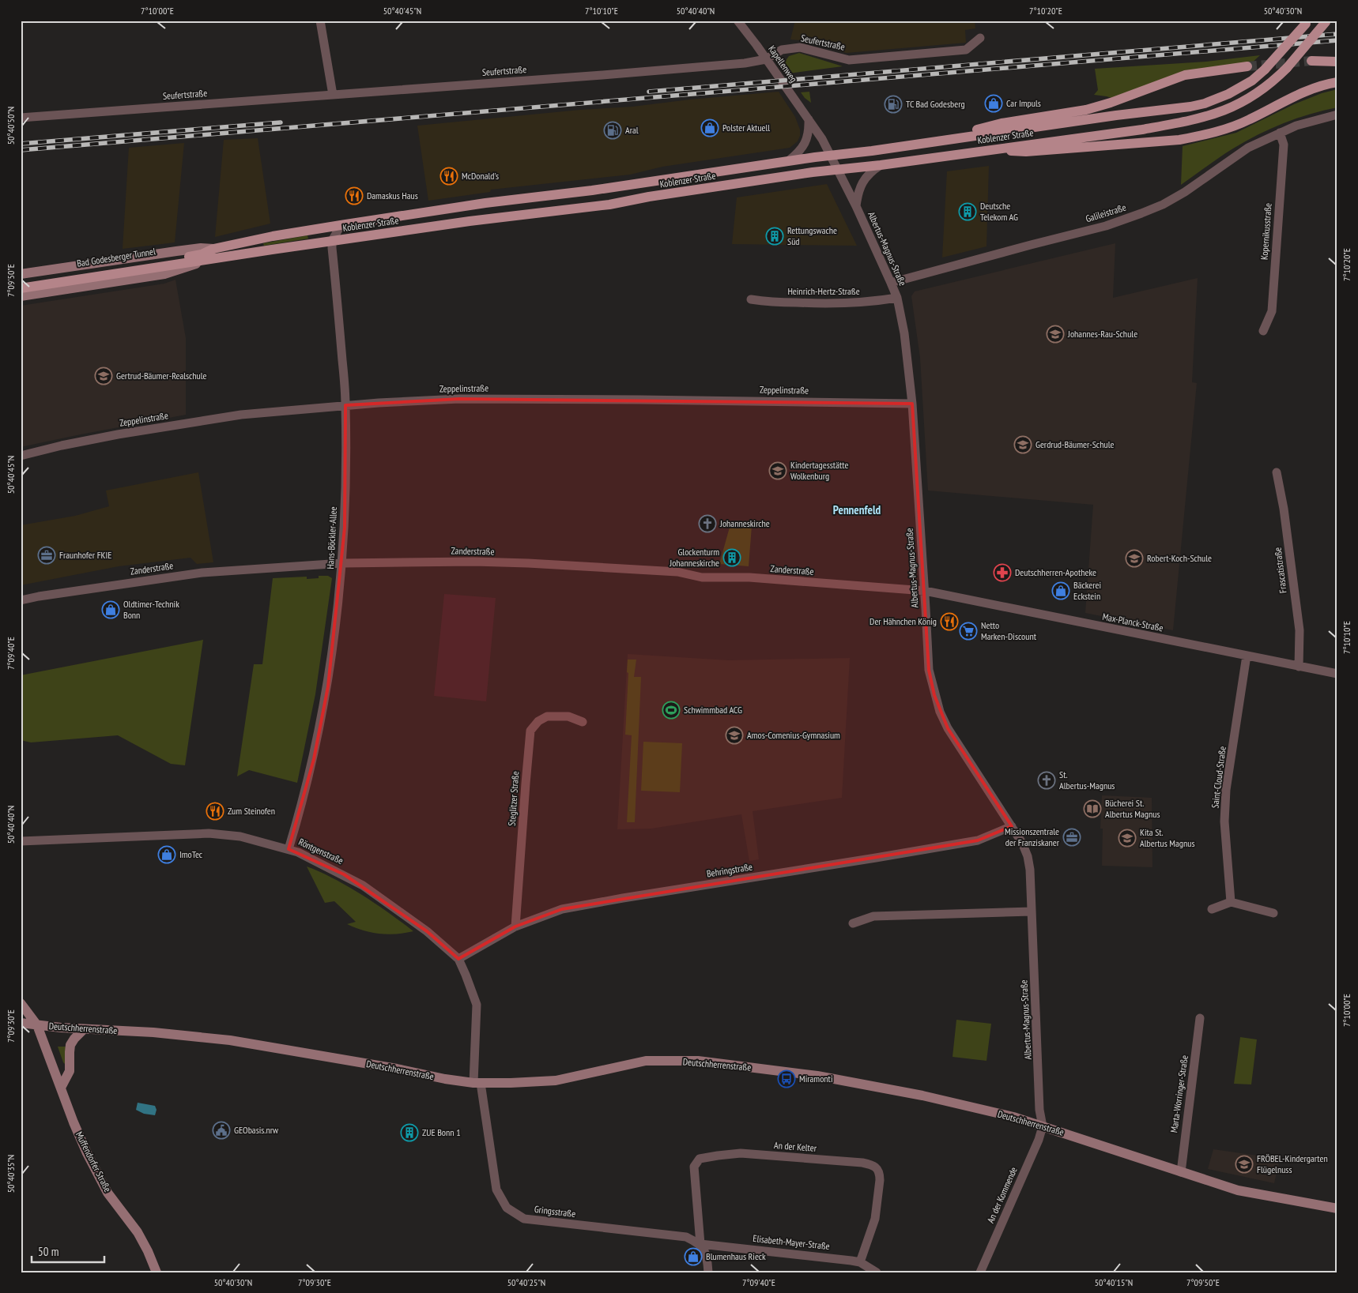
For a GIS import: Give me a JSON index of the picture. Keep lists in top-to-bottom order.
{
  "streets": {
    "main road": ["Koblenzer Straße", "Bad Godesberger Tunnel"],
    "street": [
      "Seufertstraße",
      "Kapellenweg",
      "Galileistraße",
      "Kopernikusstraße",
      "Albertus-Magnus-Straße",
      "Heinrich-Hertz-Straße",
      "Zeppelinstraße",
      "Hans-Böckler-Allee",
      "Zanderstraße",
      "Frascatistraße",
      "Max-Planck-Straße",
      "Saint-Cloud-Straße",
      "Steglitzer Straße",
      "Röntgenstraße",
      "Behringstraße",
      "Deutschherrenstraße",
      "Marta-Worringer-Straße",
      "An der Kelter",
      "Muffendorfer Straße",
      "An der Kommende",
      "Gringsstraße",
      "Elisabeth-Mayer-Straße"
    ]
  },
  "crossings": [
    ["Seufertstraße", "Kapellenweg"],
    ["Kapellenweg", "Koblenzer Straße"],
    ["Kapellenweg", "Albertus-Magnus-Straße"],
    ["Koblenzer Straße", "Albertus-Magnus-Straße"],
    ["Koblenzer Straße", "Bad Godesberger Tunnel"],
    ["Koblenzer Straße", "Hans-Böckler-Allee"],
    ["Galileistraße", "Kopernikusstraße"],
    ["Galileistraße", "Albertus-Magnus-Straße"],
    ["Albertus-Magnus-Straße", "Heinrich-Hertz-Straße"],
    ["Albertus-Magnus-Straße", "Zeppelinstraße"],
    ["Albertus-Magnus-Straße", "Zanderstraße"],
    ["Albertus-Magnus-Straße", "Max-Planck-Straße"],
    ["Albertus-Magnus-Straße", "Behringstraße"],
    ["Albertus-Magnus-Straße", "Deutschherrenstraße"],
    ["Albertus-Magnus-Straße", "An der Kommende"],
    ["Zeppelinstraße", "Hans-Böckler-Allee"],
    ["Hans-Böckler-Allee", "Zanderstraße"],
    ["Hans-Böckler-Allee", "Röntgenstraße"],
    ["Zanderstraße", "Max-Planck-Straße"],
    ["Frascatistraße", "Max-Planck-Straße"],
    ["Max-Planck-Straße", "Saint-Cloud-Straße"],
    ["Steglitzer Straße", "Behringstraße"],
    ["Röntgenstraße", "Behringstraße"],
    ["Röntgenstraße", "Deutschherrenstraße"],
    ["Röntgenstraße", "Gringsstraße"],
    ["Deutschherrenstraße", "Marta-Worringer-Straße"],
    ["Deutschherrenstraße", "Muffendorfer Straße"],
    ["Deutschherrenstraße", "An der Kommende"],
    ["Deutschherrenstraße", "Gringsstraße"],
    ["An der Kelter", "Gringsstraße"],
    ["An der Kelter", "Elisabeth-Mayer-Straße"],
    ["Gringsstraße", "Elisabeth-Mayer-Straße"]
  ],
  "districts": ["Pennenfeld"],
  "places": {
    "shop": [
      "Car Impuls",
      "Polster Aktuell",
      "Bäckerei Eckstein",
      "Oldtimer-Technik Bonn",
      "ImoTec",
      "Blumenhaus Rieck"
    ],
    "fuel station": ["TC Bad Godesberg", "Aral"],
    "restaurant": [
      "McDonald's",
      "Damaskus Haus",
      "Der Hähnchen König",
      "Zum Steinofen"
    ],
    "building": [
      "Deutsche Telekom AG",
      "Rettungswache Süd",
      "Glockenturm Johanneskirche",
      "ZUE Bonn 1"
    ],
    "school or university": [
      "Johannes-Rau-Schule",
      "Gertrud-Bäumer-Realschule",
      "Gerdrud-Bäumer-Schule",
      "Kindertagesstätte Wolkenburg",
      "Robert-Koch-Schule",
      "Amos-Comenius-Gymnasium",
      "Kita St. Albertus Magnus",
      "FRÖBEL-Kindergarten Flügelnuss"
    ],
    "church": ["Johanneskirche", "St. Albertus-Magnus"],
    "office": ["Fraunhofer FKIE", "Missionszentrale der Franziskaner"],
    "pharmacy": ["Deutschherren-Apotheke"],
    "supermarket": ["Netto Marken-Discount"],
    "sports": ["Schwimmbad ACG"],
    "library": ["Bücherei St. Albertus Magnus"],
    "bus stop": ["Miramonti"],
    "public building": ["GEObasis.nrw"]
  },
  "scale_bar": "50 m",
  "coordinates": [
    "7°10'00\"E",
    "50°40'45\"N",
    "7°10'10\"E",
    "50°40'40\"N",
    "7°10'20\"E",
    "50°40'30\"N",
    "50°40'50\"N",
    "7°09'50\"E",
    "7°09'40\"E",
    "7°09'30\"E",
    "50°40'35\"N",
    "50°40'25\"N",
    "50°40'15\"N"
  ]
}
